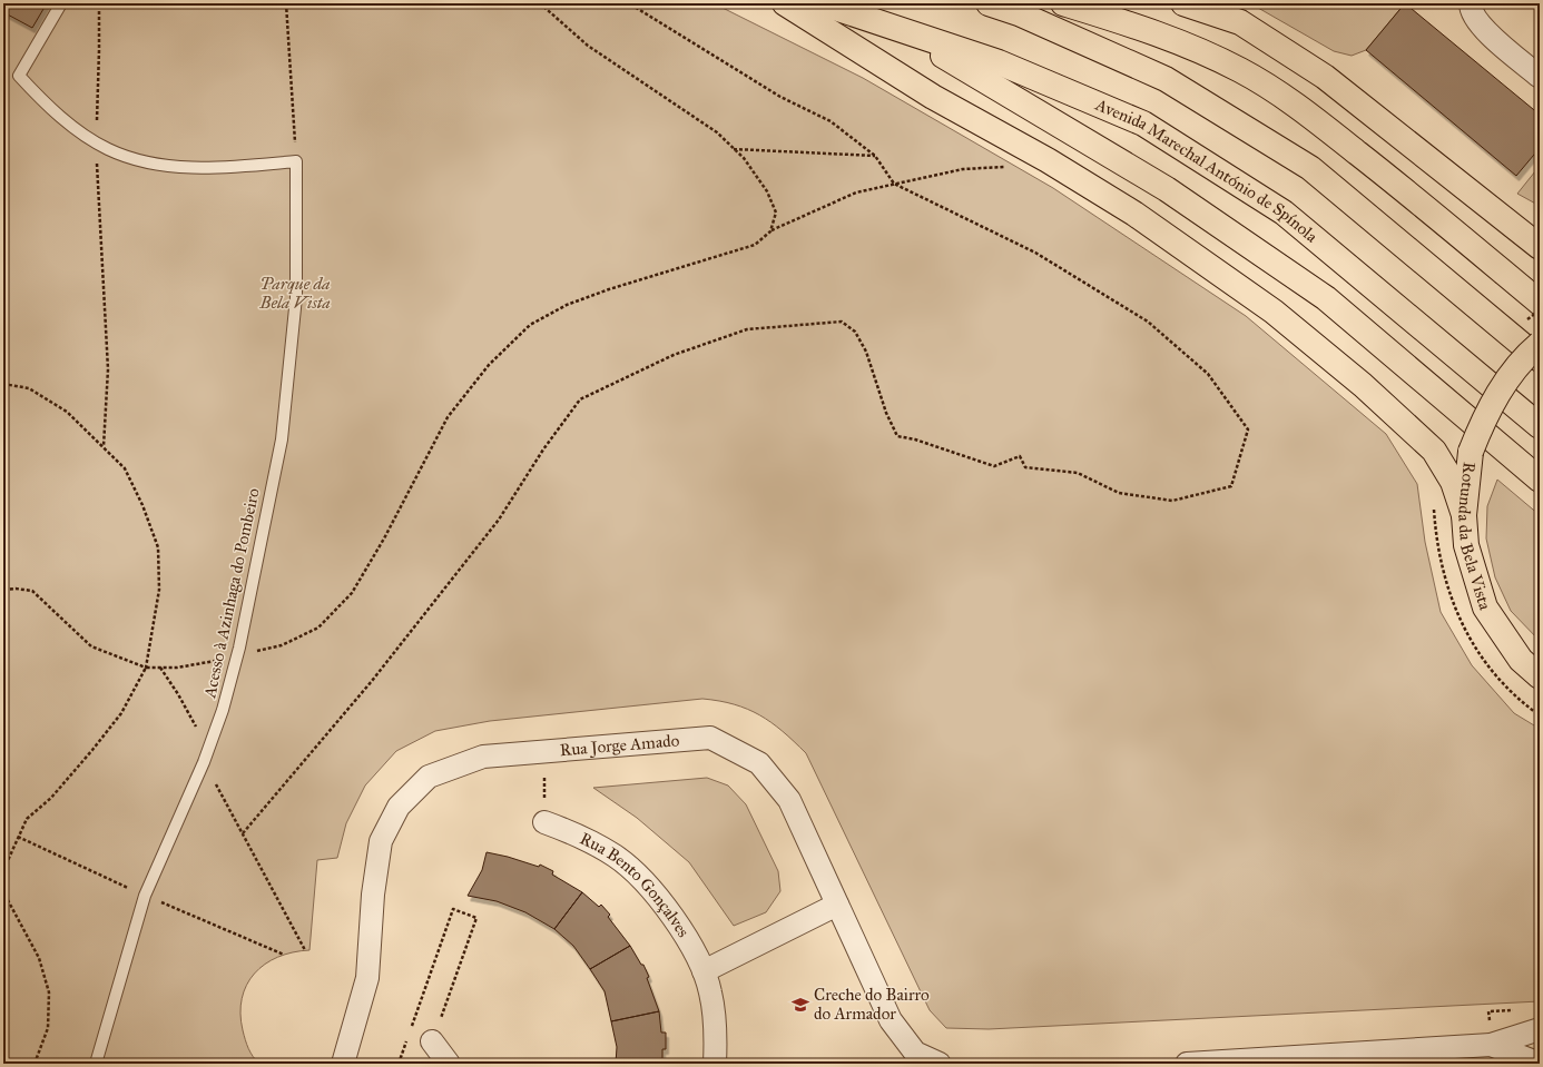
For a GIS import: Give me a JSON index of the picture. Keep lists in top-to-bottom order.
{
  "streets": {
    "highway": ["Avenida Marechal António de Spínola", "Rotunda da Bela Vista"],
    "street": ["Rua Jorge Amado", "Rua Bento Gonçalves"],
    "lane": ["Acesso à Azinhaga do Pombeiro"]
  },
  "parks": ["Parque da Bela Vista"],
  "places": {
    "school or university": ["Creche do Bairro do Armador"]
  }
}
